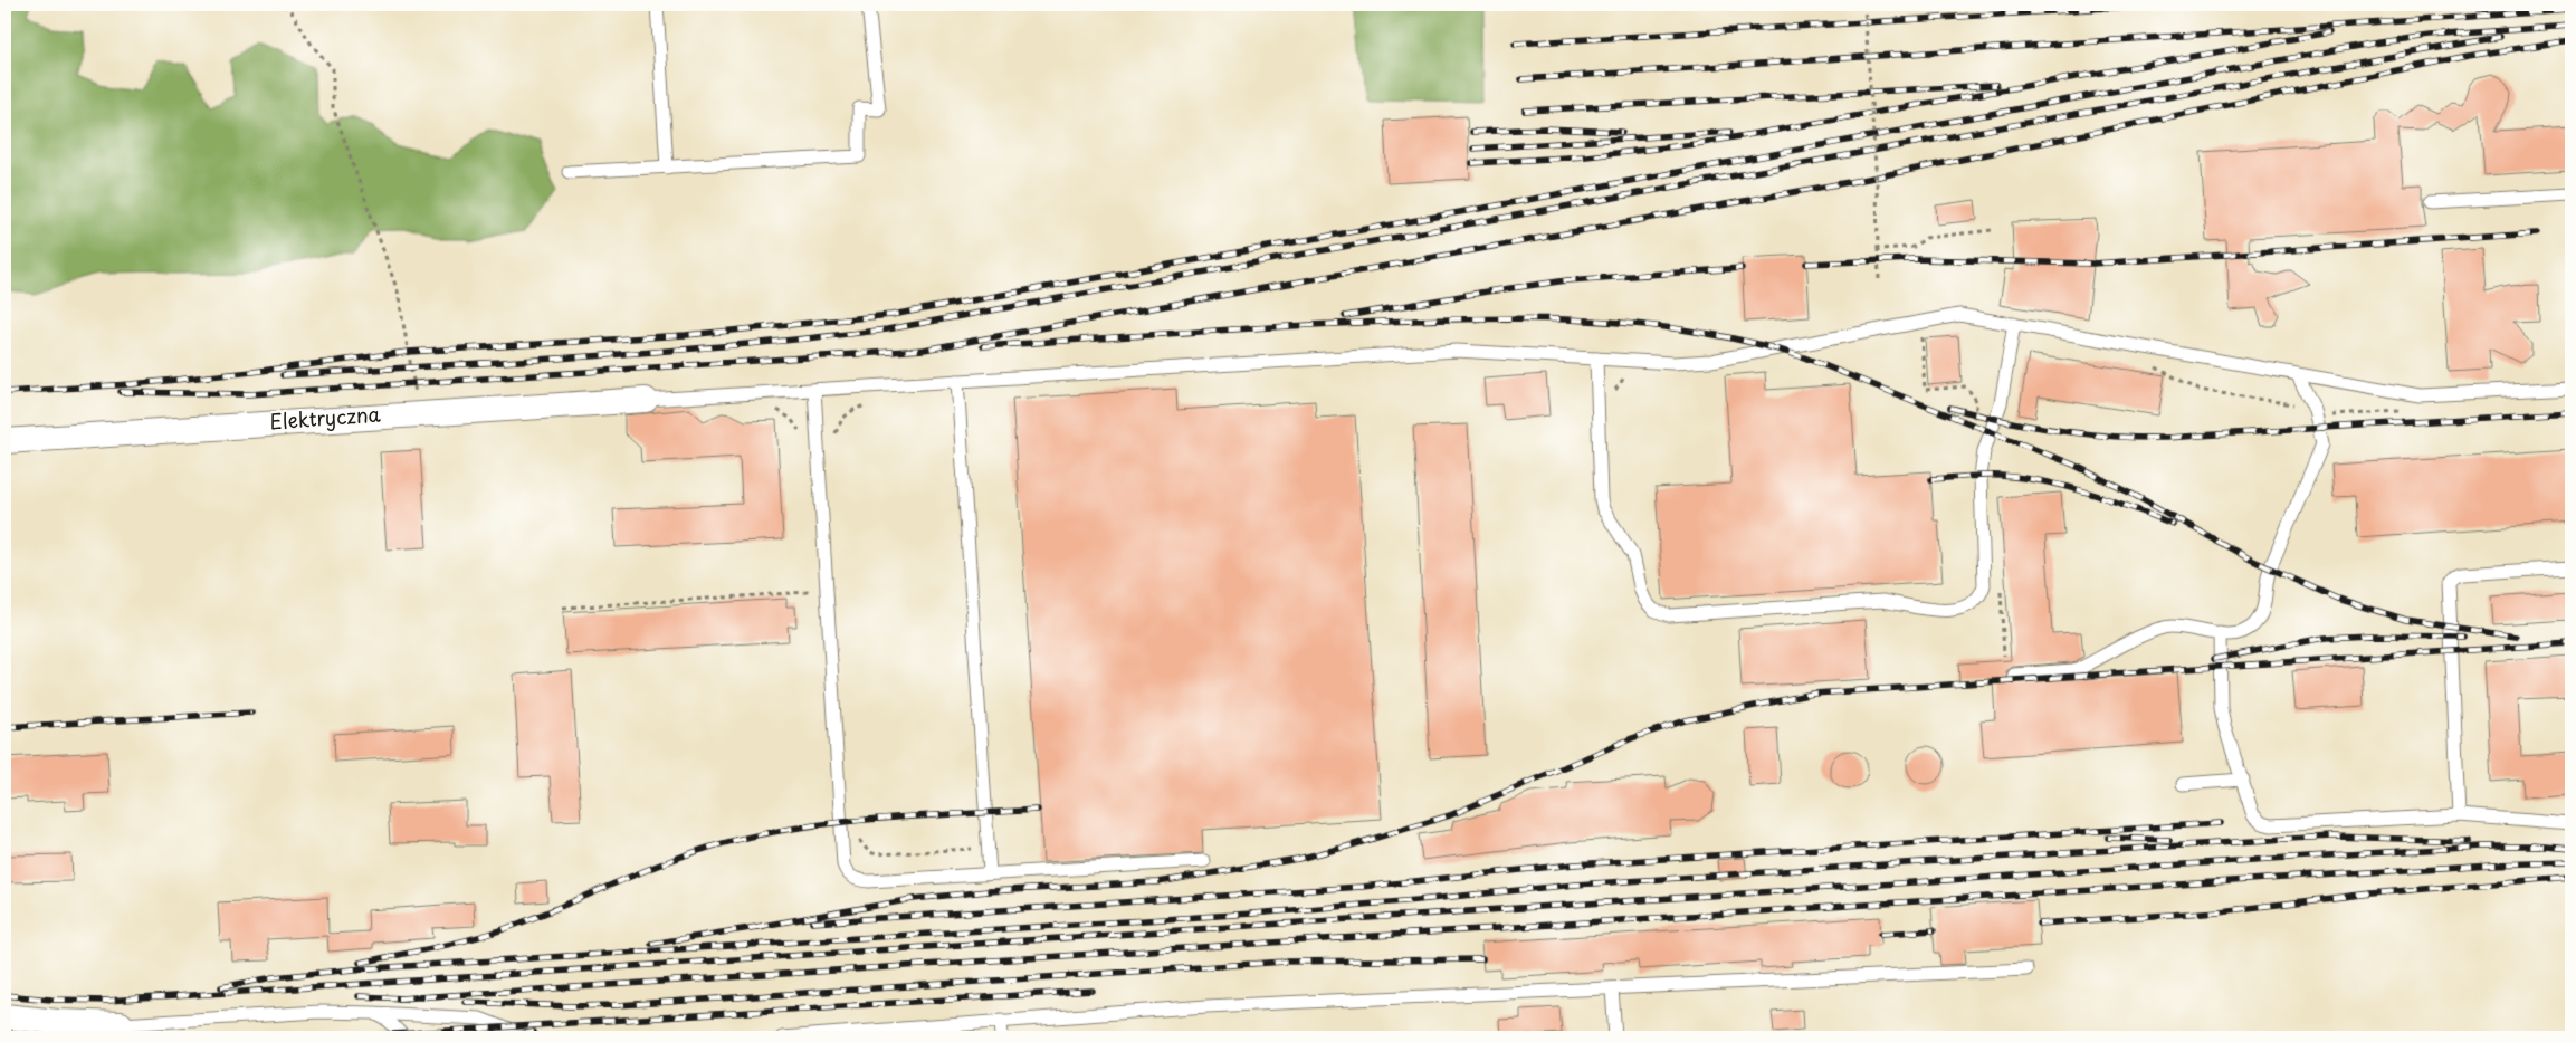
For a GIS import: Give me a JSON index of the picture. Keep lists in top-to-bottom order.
{
  "streets": {
    "street": ["Elektryczna"]
  }
}
